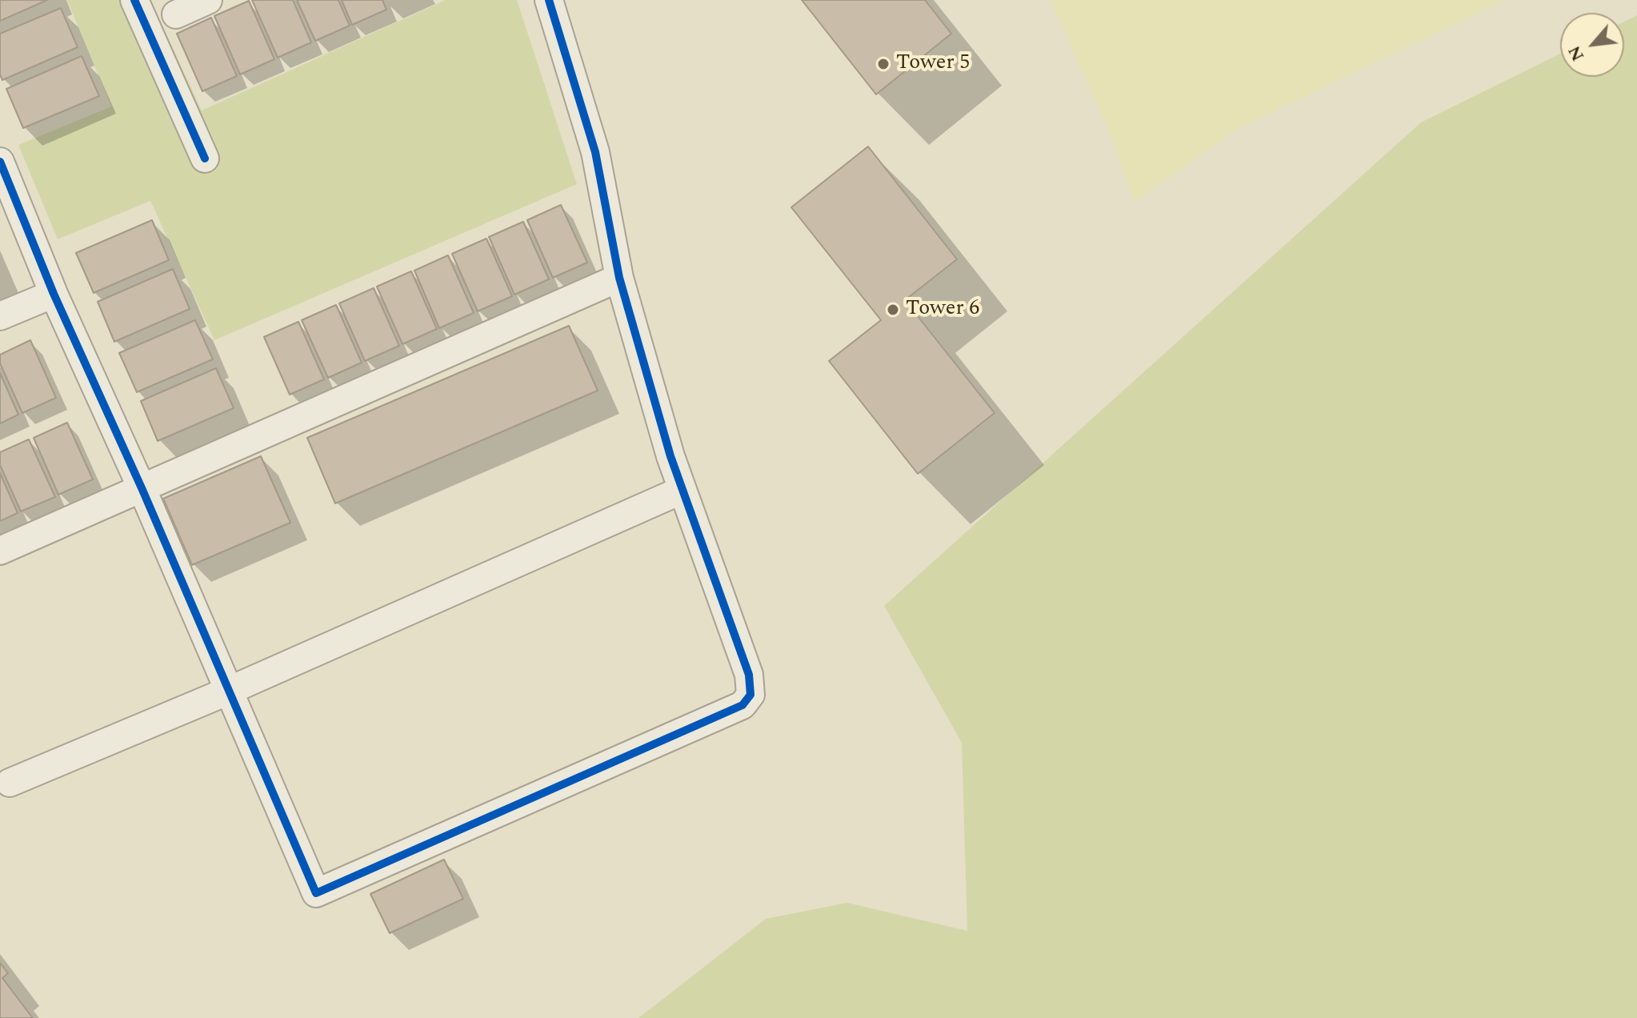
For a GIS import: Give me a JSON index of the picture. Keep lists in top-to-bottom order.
{
  "places": ["Tower 5", "Tower 6"],
  "north": "bottom left"
}
